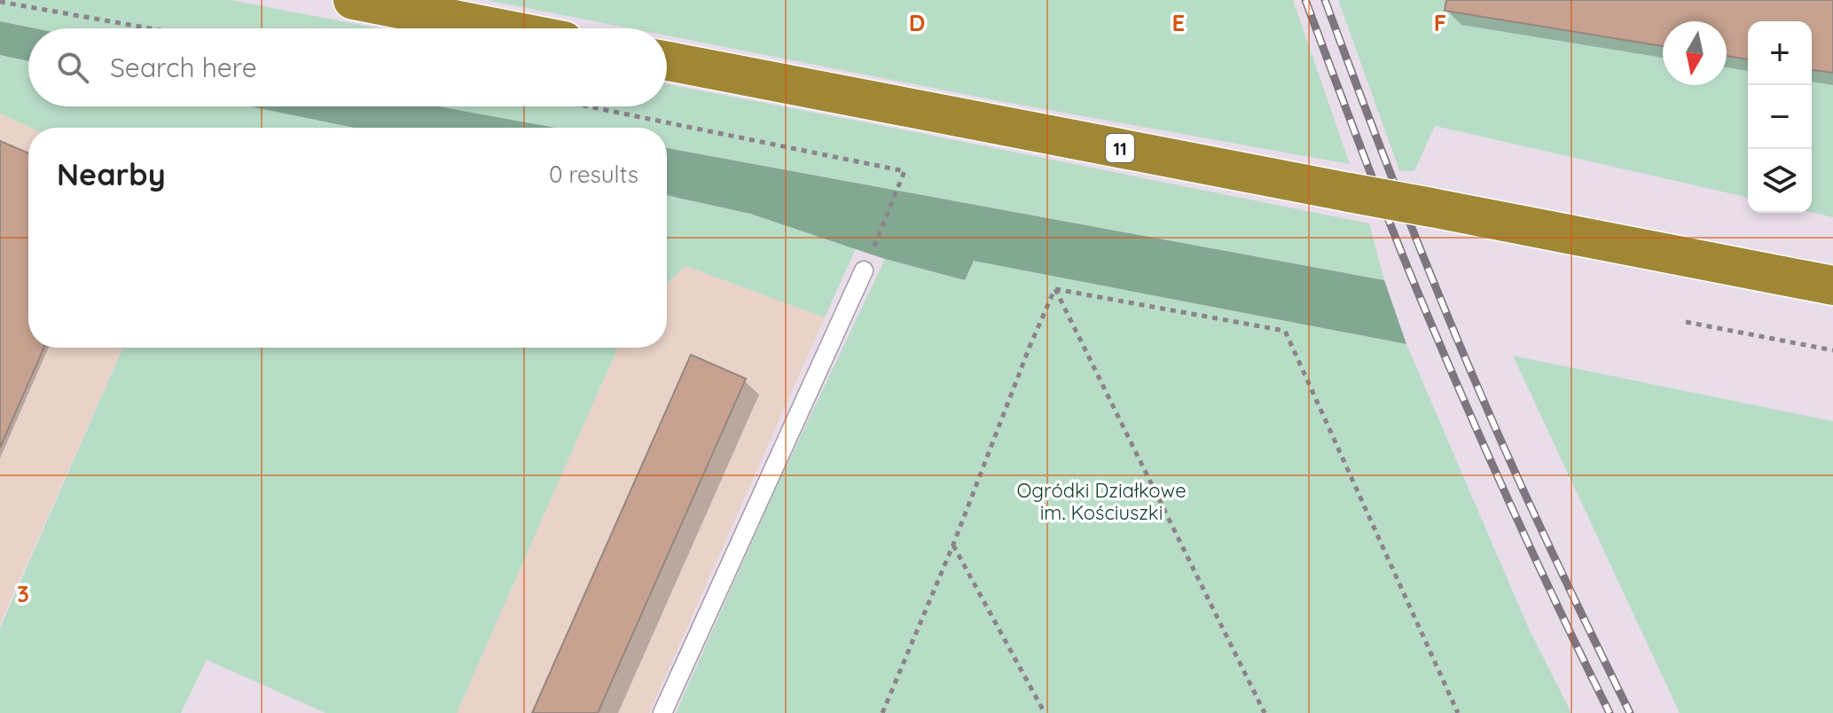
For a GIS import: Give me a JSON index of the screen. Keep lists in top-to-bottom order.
{
  "streets": {
    "highway": ["11"]
  },
  "parks": ["Ogródki Działkowe im. Kościuszki"],
  "north": "bottom",
  "page": {
    "map_buttons": ["+", "−"],
    "search": "Search here",
    "heading": ["Nearby", "0 results"]
  },
  "grid": {
    "columns": ["D", "E", "F"],
    "rows": ["3"]
  }
}
